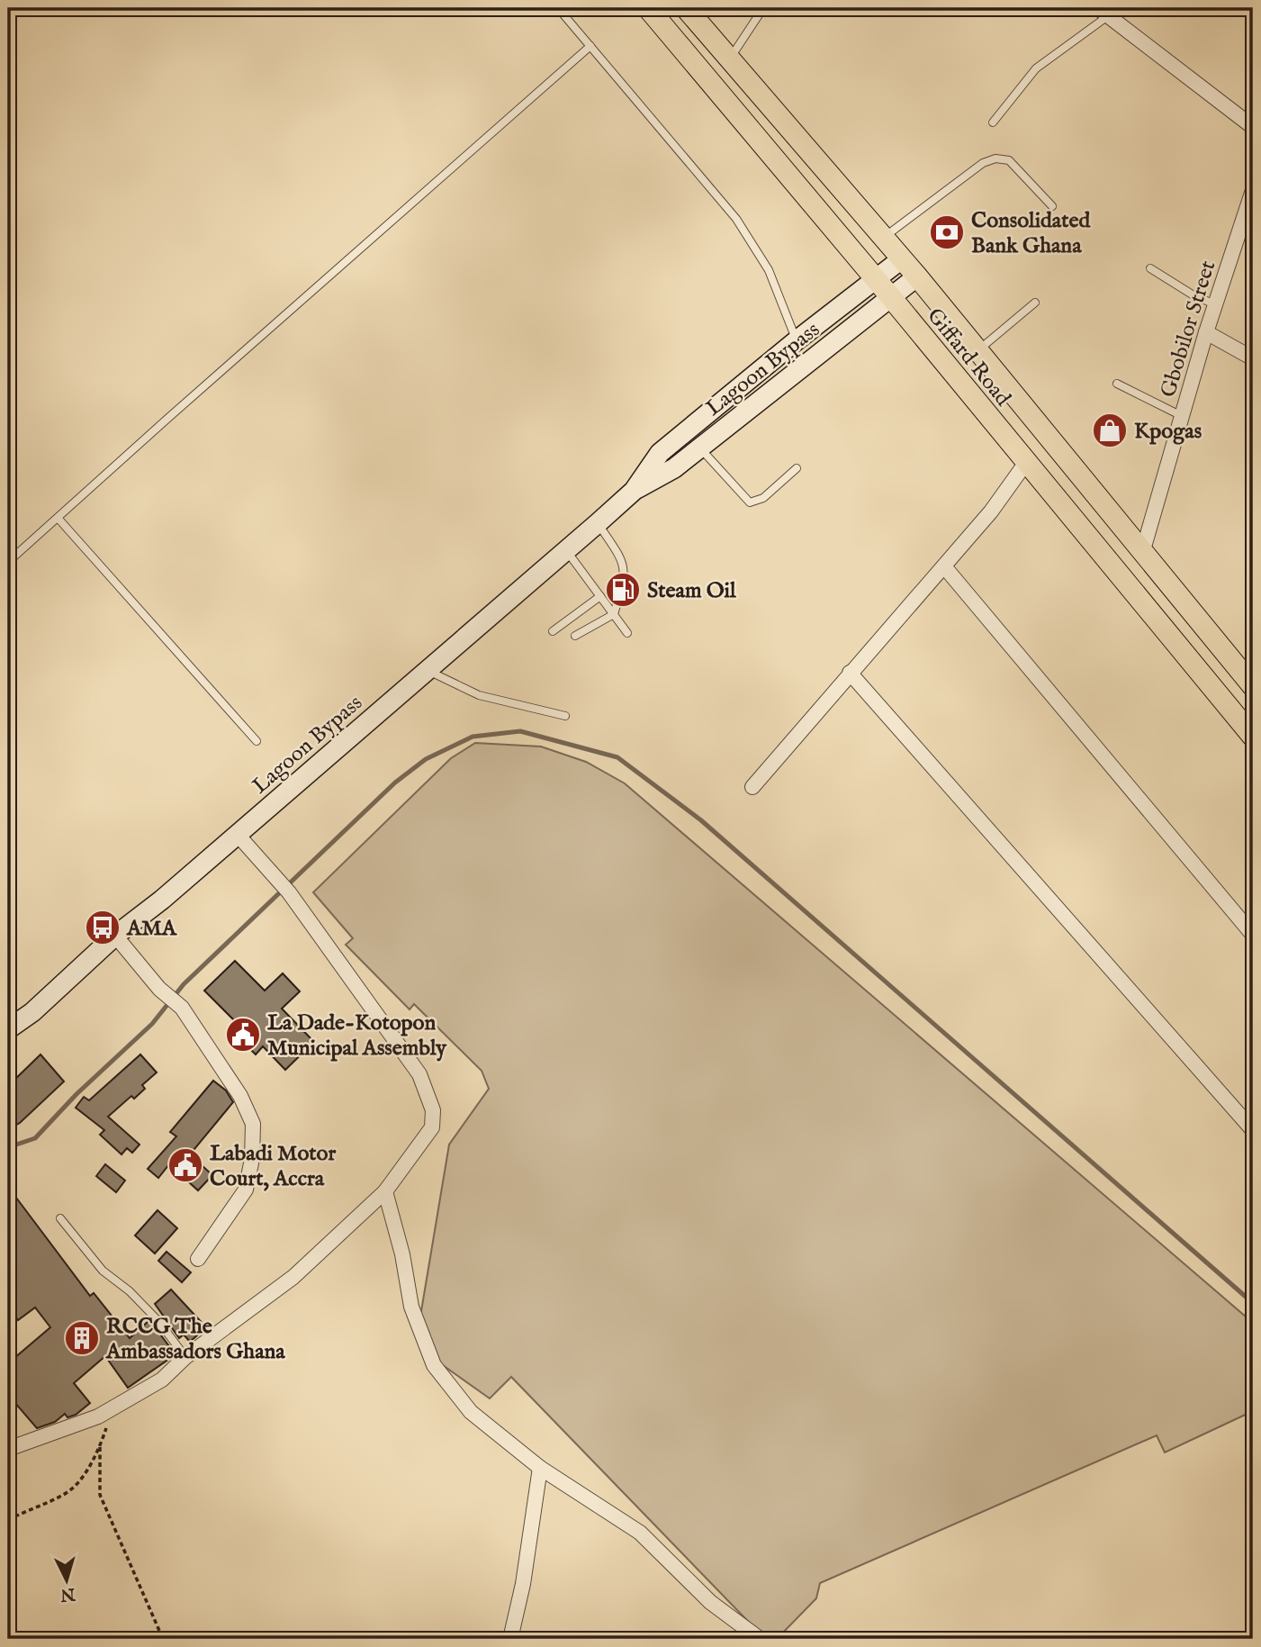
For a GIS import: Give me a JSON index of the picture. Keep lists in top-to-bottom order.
{
  "streets": {
    "main road": ["Giffard Road"],
    "street": ["Gbobilor Street", "Lagoon Bypass"]
  },
  "crossings": [
    ["Gbobilor Street", "Giffard Road"],
    ["Giffard Road", "Lagoon Bypass"]
  ],
  "places": {
    "bank": ["Consolidated Bank Ghana"],
    "shop": ["Kpogas"],
    "fuel station": ["Steam Oil"],
    "bus stop": ["AMA"],
    "public building": ["La Dade-Kotopon Municipal Assembly", "Labadi Motor Court, Accra"],
    "building": ["RCCG The Ambassadors Ghana"]
  },
  "north": "bottom"
}
